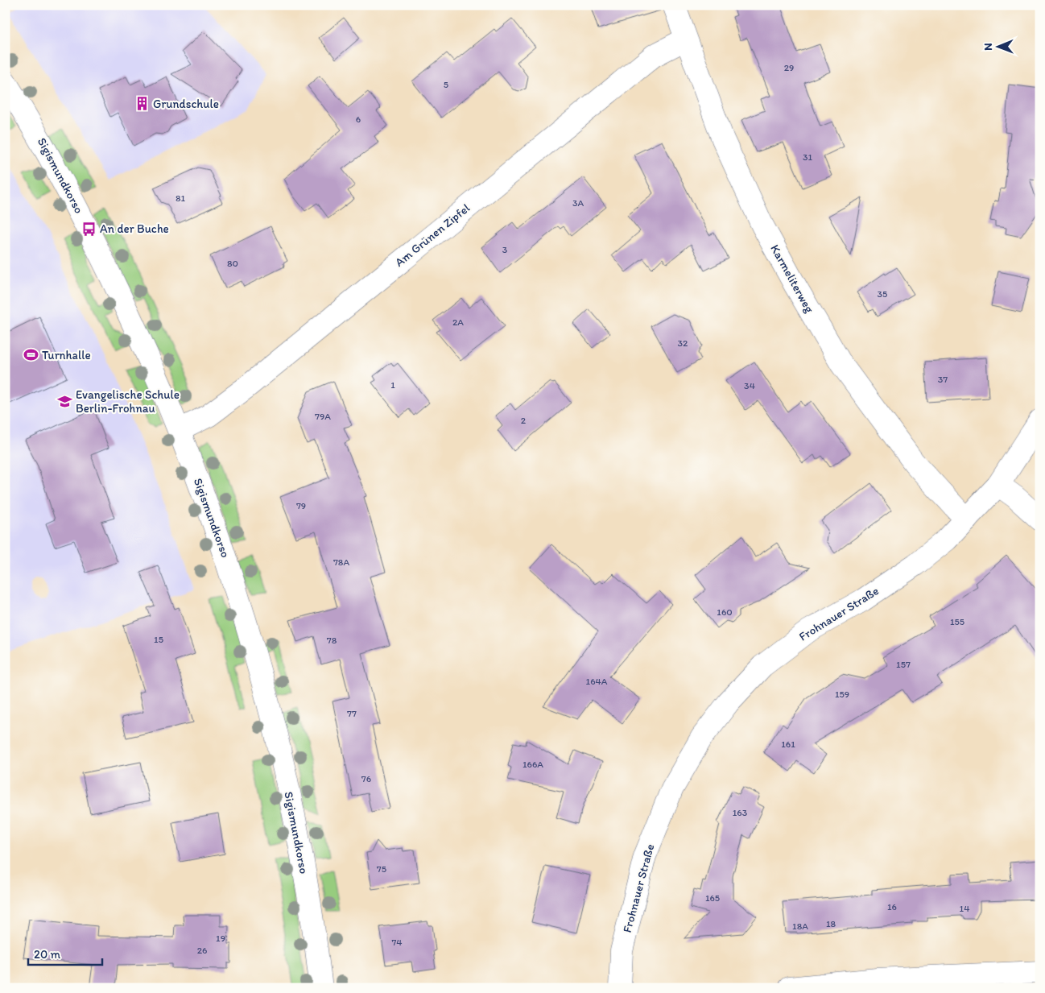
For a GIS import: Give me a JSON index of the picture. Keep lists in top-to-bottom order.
{
  "streets": {
    "street": [
      "Sigismundkorso",
      "Am Grünen Zipfel",
      "Karmeliterweg",
      "Frohnauer Straße"
    ]
  },
  "crossings": [
    ["Sigismundkorso", "Am Grünen Zipfel"],
    ["Am Grünen Zipfel", "Karmeliterweg"],
    ["Karmeliterweg", "Frohnauer Straße"]
  ],
  "places": {
    "building": ["Grundschule"],
    "bus stop": ["An der Buche"],
    "sports": ["Turnhalle"],
    "school or university": ["Evangelische Schule Berlin-Frohnau"]
  },
  "house_numbers": [
    "29",
    "5",
    "6",
    "31",
    "81",
    "3A",
    "3",
    "80",
    "35",
    "2A",
    "32",
    "37",
    "1",
    "34",
    "79A",
    "2",
    "79",
    "78A",
    "160",
    "155",
    "15",
    "78",
    "157",
    "164A",
    "159",
    "77",
    "161",
    "166A",
    "76",
    "163",
    "75",
    "165",
    "16",
    "14",
    "18",
    "18A",
    "19",
    "74",
    "26"
  ],
  "scale_bar": "20 m",
  "north": "left"
}
